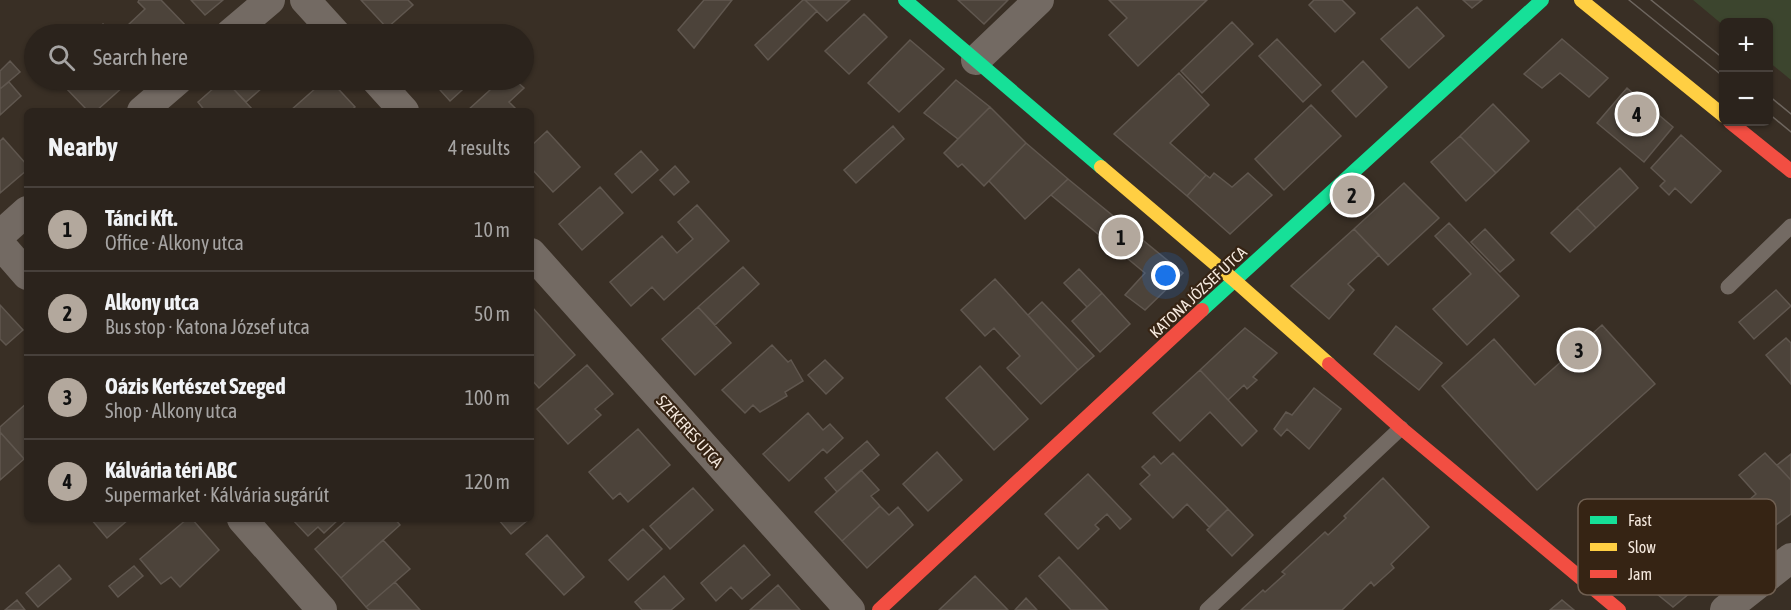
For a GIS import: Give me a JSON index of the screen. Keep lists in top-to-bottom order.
{
  "streets": {
    "street": ["KATONA JÓZSEF UTCA", "SZEKERES UTCA"]
  },
  "legend": ["Fast", "Slow", "Jam"],
  "page": {
    "map_buttons": ["+", "−"],
    "search": "Search here",
    "pins": [
      "4",
      "2",
      "1",
      "3"
    ],
    "heading": ["Nearby", "4 results"],
    "list": [
      {
        "mark": "1",
        "name": "Tánci Kft.",
        "note": "Office · Alkony utca",
        "value": "10 m"
      },
      {
        "mark": "2",
        "name": "Alkony utca",
        "note": "Bus stop · Katona József utca",
        "value": "50 m"
      },
      {
        "mark": "3",
        "name": "Oázis Kertészet Szeged",
        "note": "Shop · Alkony utca",
        "value": "100 m"
      },
      {
        "mark": "4",
        "name": "Kálvária téri ABC",
        "note": "Supermarket · Kálvária sugárút",
        "value": "120 m"
      }
    ]
  }
}
